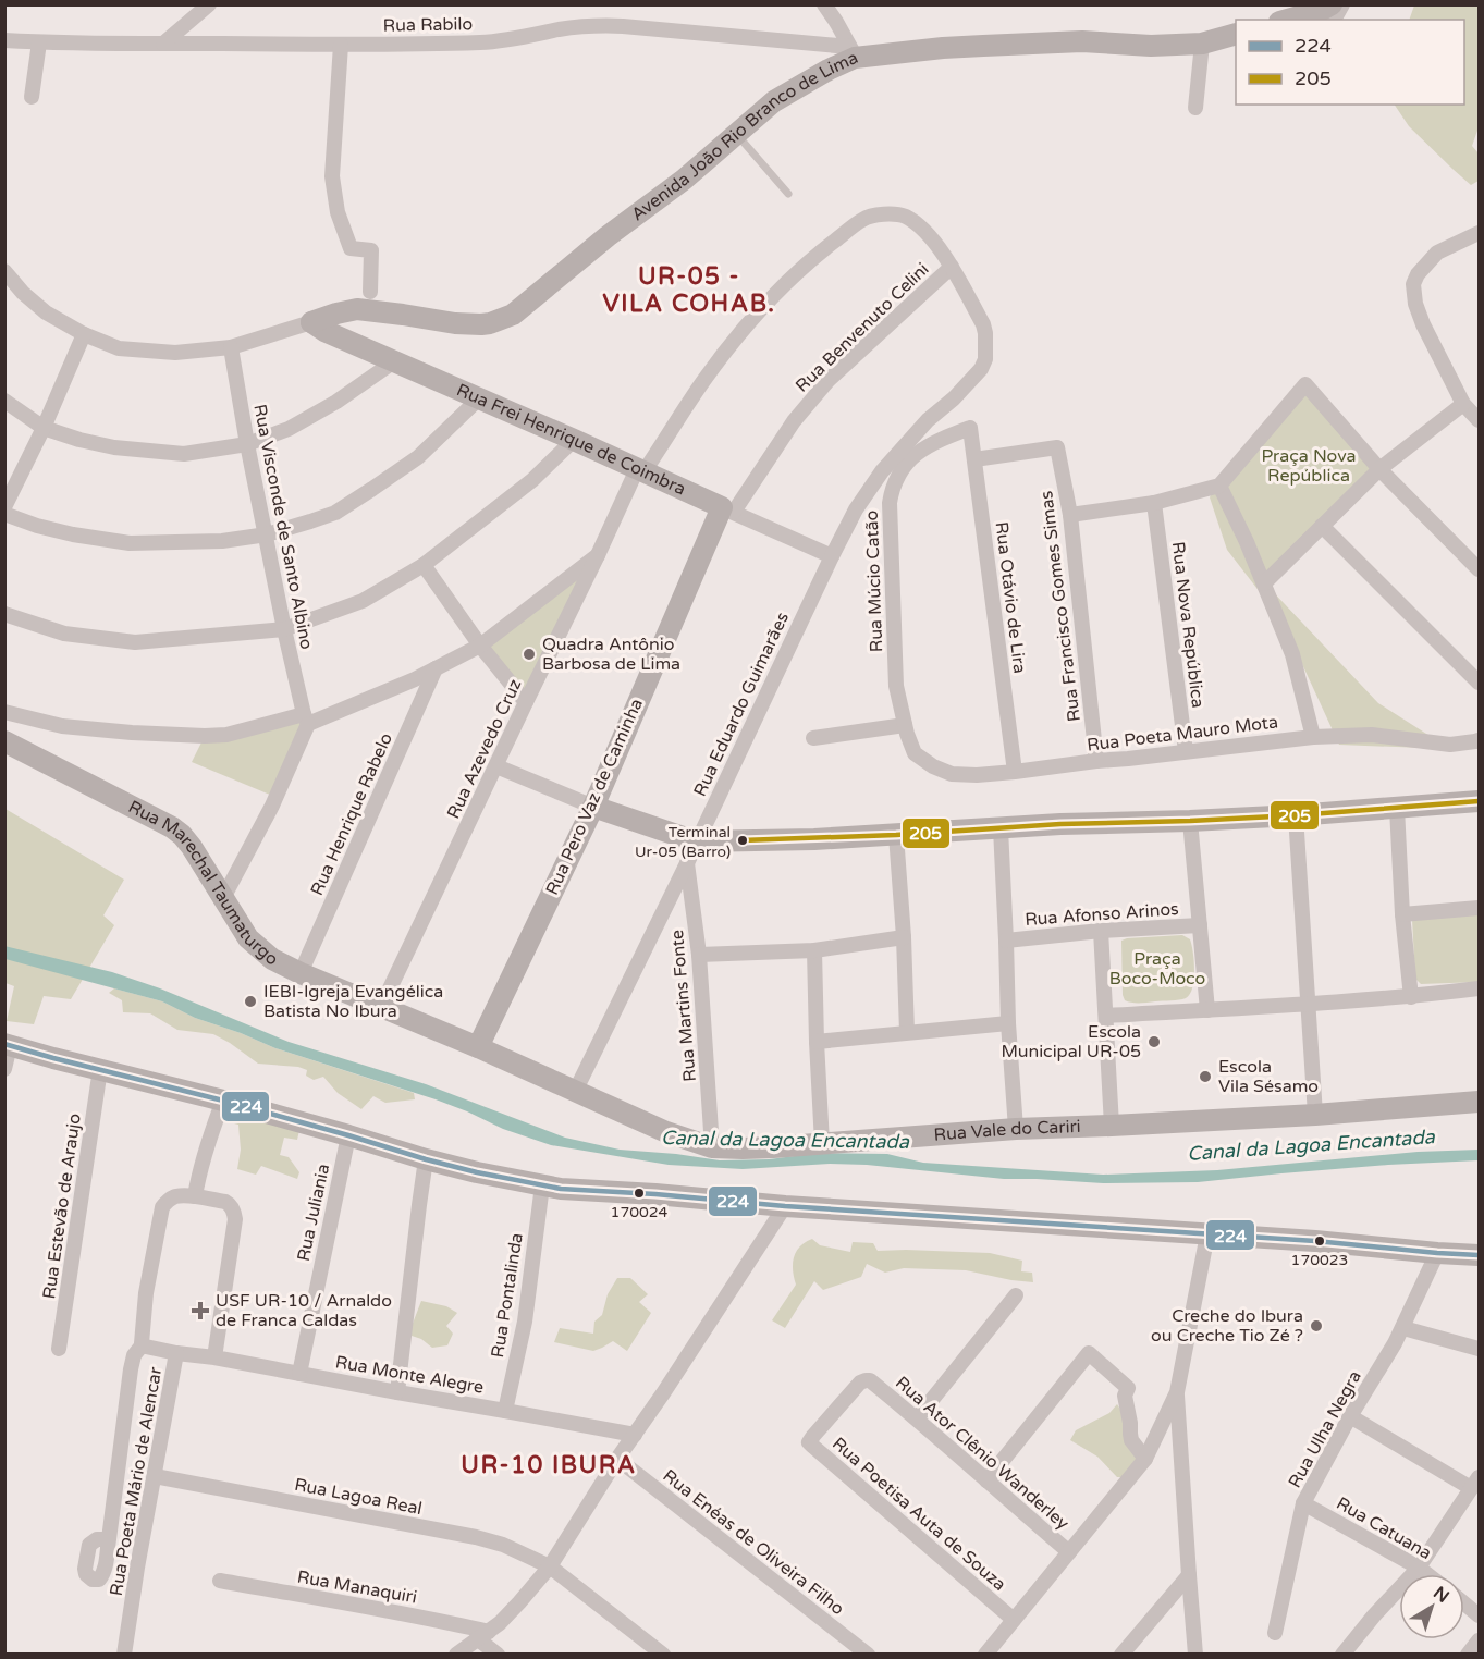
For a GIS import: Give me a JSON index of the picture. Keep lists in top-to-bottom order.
{
  "streets": {
    "main road": [
      "Avenida João Rio Branco de Lima",
      "Rua Frei Henrique de Coimbra",
      "Rua Pero Vaz de Caminha",
      "Rua Marechal Taumaturgo",
      "Rua Vale do Cariri"
    ],
    "street": [
      "Rua Rabilo",
      "Rua Benvenuto Celini",
      "Rua Visconde de Santo Albino",
      "Rua Múcio Catão",
      "Rua Otávio de Lira",
      "Rua Francisco Gomes Simas",
      "Rua Nova República",
      "Rua Eduardo Guimarães",
      "Rua Poeta Mauro Mota",
      "Rua Azevedo Cruz",
      "Rua Henrique Rabelo",
      "Rua Afonso Arinos",
      "Rua Martins Fonte",
      "Rua Estevão de Araujo",
      "Rua Juliania",
      "Rua Pontalinda",
      "Rua Monte Alegre",
      "Rua Ulha Negra",
      "Rua Ator Clênio Wanderley",
      "Rua Poeta Mário de Alencar",
      "Rua Lagoa Real",
      "Rua Poetisa Auta de Souza",
      "Rua Catuana",
      "Rua Enéas de Oliveira Filho",
      "Rua Manaquiri"
    ]
  },
  "crossings": [
    ["Rua Rabilo", "Avenida João Rio Branco de Lima"],
    ["Avenida João Rio Branco de Lima", "Rua Frei Henrique de Coimbra"],
    ["Rua Benvenuto Celini", "Rua Frei Henrique de Coimbra"],
    ["Rua Benvenuto Celini", "Rua Eduardo Guimarães"],
    ["Rua Benvenuto Celini", "Rua Azevedo Cruz"],
    ["Rua Benvenuto Celini", "Rua Pero Vaz de Caminha"],
    ["Rua Frei Henrique de Coimbra", "Rua Eduardo Guimarães"],
    ["Rua Frei Henrique de Coimbra", "Rua Azevedo Cruz"],
    ["Rua Frei Henrique de Coimbra", "Rua Pero Vaz de Caminha"],
    ["Rua Múcio Catão", "Rua Otávio de Lira"],
    ["Rua Múcio Catão", "Rua Poeta Mauro Mota"],
    ["Rua Otávio de Lira", "Rua Francisco Gomes Simas"],
    ["Rua Otávio de Lira", "Rua Poeta Mauro Mota"],
    ["Rua Francisco Gomes Simas", "Rua Poeta Mauro Mota"],
    ["Rua Nova República", "Rua Poeta Mauro Mota"],
    ["Rua Eduardo Guimarães", "Rua Azevedo Cruz"],
    ["Rua Eduardo Guimarães", "Rua Martins Fonte"],
    ["Rua Eduardo Guimarães", "Rua Vale do Cariri"],
    ["Rua Azevedo Cruz", "Rua Marechal Taumaturgo"],
    ["Rua Pero Vaz de Caminha", "Rua Marechal Taumaturgo"],
    ["Rua Pero Vaz de Caminha", "Rua Vale do Cariri"],
    ["Rua Henrique Rabelo", "Rua Marechal Taumaturgo"],
    ["Rua Marechal Taumaturgo", "Rua Vale do Cariri"],
    ["Rua Martins Fonte", "Rua Vale do Cariri"],
    ["Rua Juliania", "Rua Monte Alegre"],
    ["Rua Pontalinda", "Rua Monte Alegre"],
    ["Rua Monte Alegre", "Rua Poeta Mário de Alencar"],
    ["Rua Ulha Negra", "Rua Catuana"],
    ["Rua Ator Clênio Wanderley", "Rua Poetisa Auta de Souza"],
    ["Rua Poeta Mário de Alencar", "Rua Lagoa Real"]
  ],
  "districts": ["UR-05 - VILA COHAB.", "UR-10 IBURA"],
  "water": ["Canal da Lagoa Encantada"],
  "parks": ["Praça Nova República", "Praça Boco-Moco"],
  "places": {
    "other": [
      "Quadra Antônio Barbosa de Lima",
      "Terminal Ur-05 (Barro)",
      "IEBI-Igreja Evangélica Batista No Ibura",
      "Escola Municipal UR-05",
      "Escola Vila Sésamo",
      "170024",
      "170023",
      "Creche do Ibura ou Creche Tio Zé ?"
    ],
    "health": ["USF UR-10 / Arnaldo de Franca Caldas"]
  },
  "lines": ["transit line 205", "transit line 224"],
  "legend": ["224", "205"],
  "north": "top right"
}
